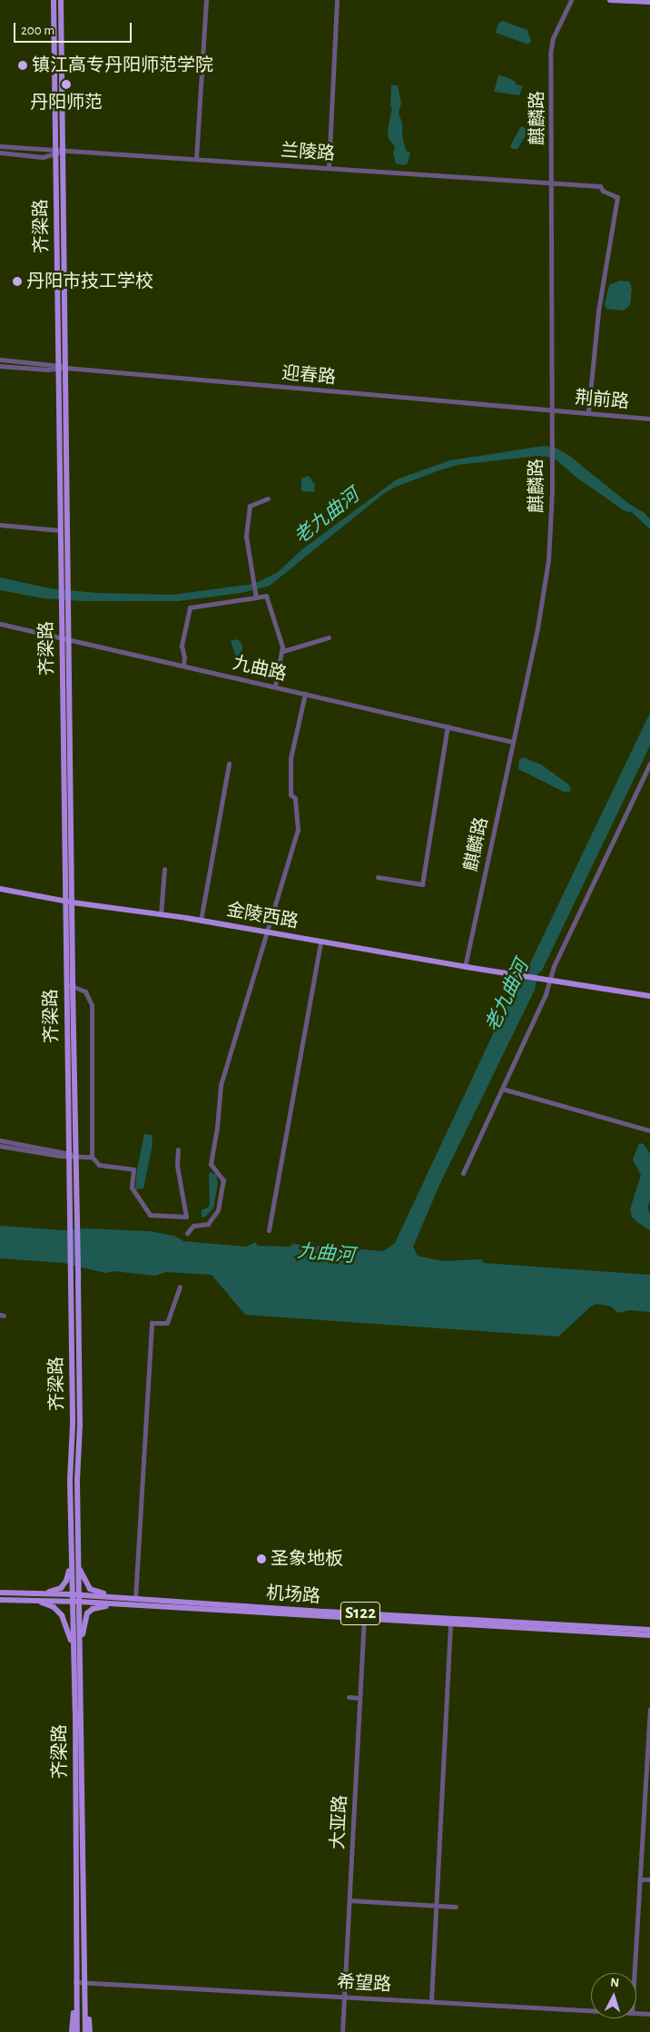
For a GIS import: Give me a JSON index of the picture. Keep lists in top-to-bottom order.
{
  "streets": {
    "main road": [
      "齐梁路",
      "金陵西路",
      "机场路",
      "S122"
    ],
    "street": [
      "麒麟路",
      "兰陵路",
      "迎春路",
      "荆前路",
      "九曲路",
      "大亚路",
      "希望路"
    ]
  },
  "crossings": [
    ["麒麟路", "兰陵路"],
    ["麒麟路", "迎春路"],
    ["麒麟路", "荆前路"],
    ["麒麟路", "九曲路"],
    ["麒麟路", "金陵西路"],
    ["兰陵路", "齐梁路"],
    ["齐梁路", "迎春路"],
    ["齐梁路", "九曲路"],
    ["齐梁路", "金陵西路"],
    ["齐梁路", "机场路"],
    ["齐梁路", "S122"],
    ["齐梁路", "希望路"],
    ["迎春路", "荆前路"],
    ["机场路", "S122"],
    ["机场路", "大亚路"],
    ["大亚路", "希望路"]
  ],
  "water": ["老九曲河", "九曲河"],
  "places": [
    "镇江高专丹阳师范学院",
    "丹阳师范",
    "丹阳市技工学校",
    "圣象地板"
  ],
  "scale_bar": "200 m",
  "north": "top"
}
